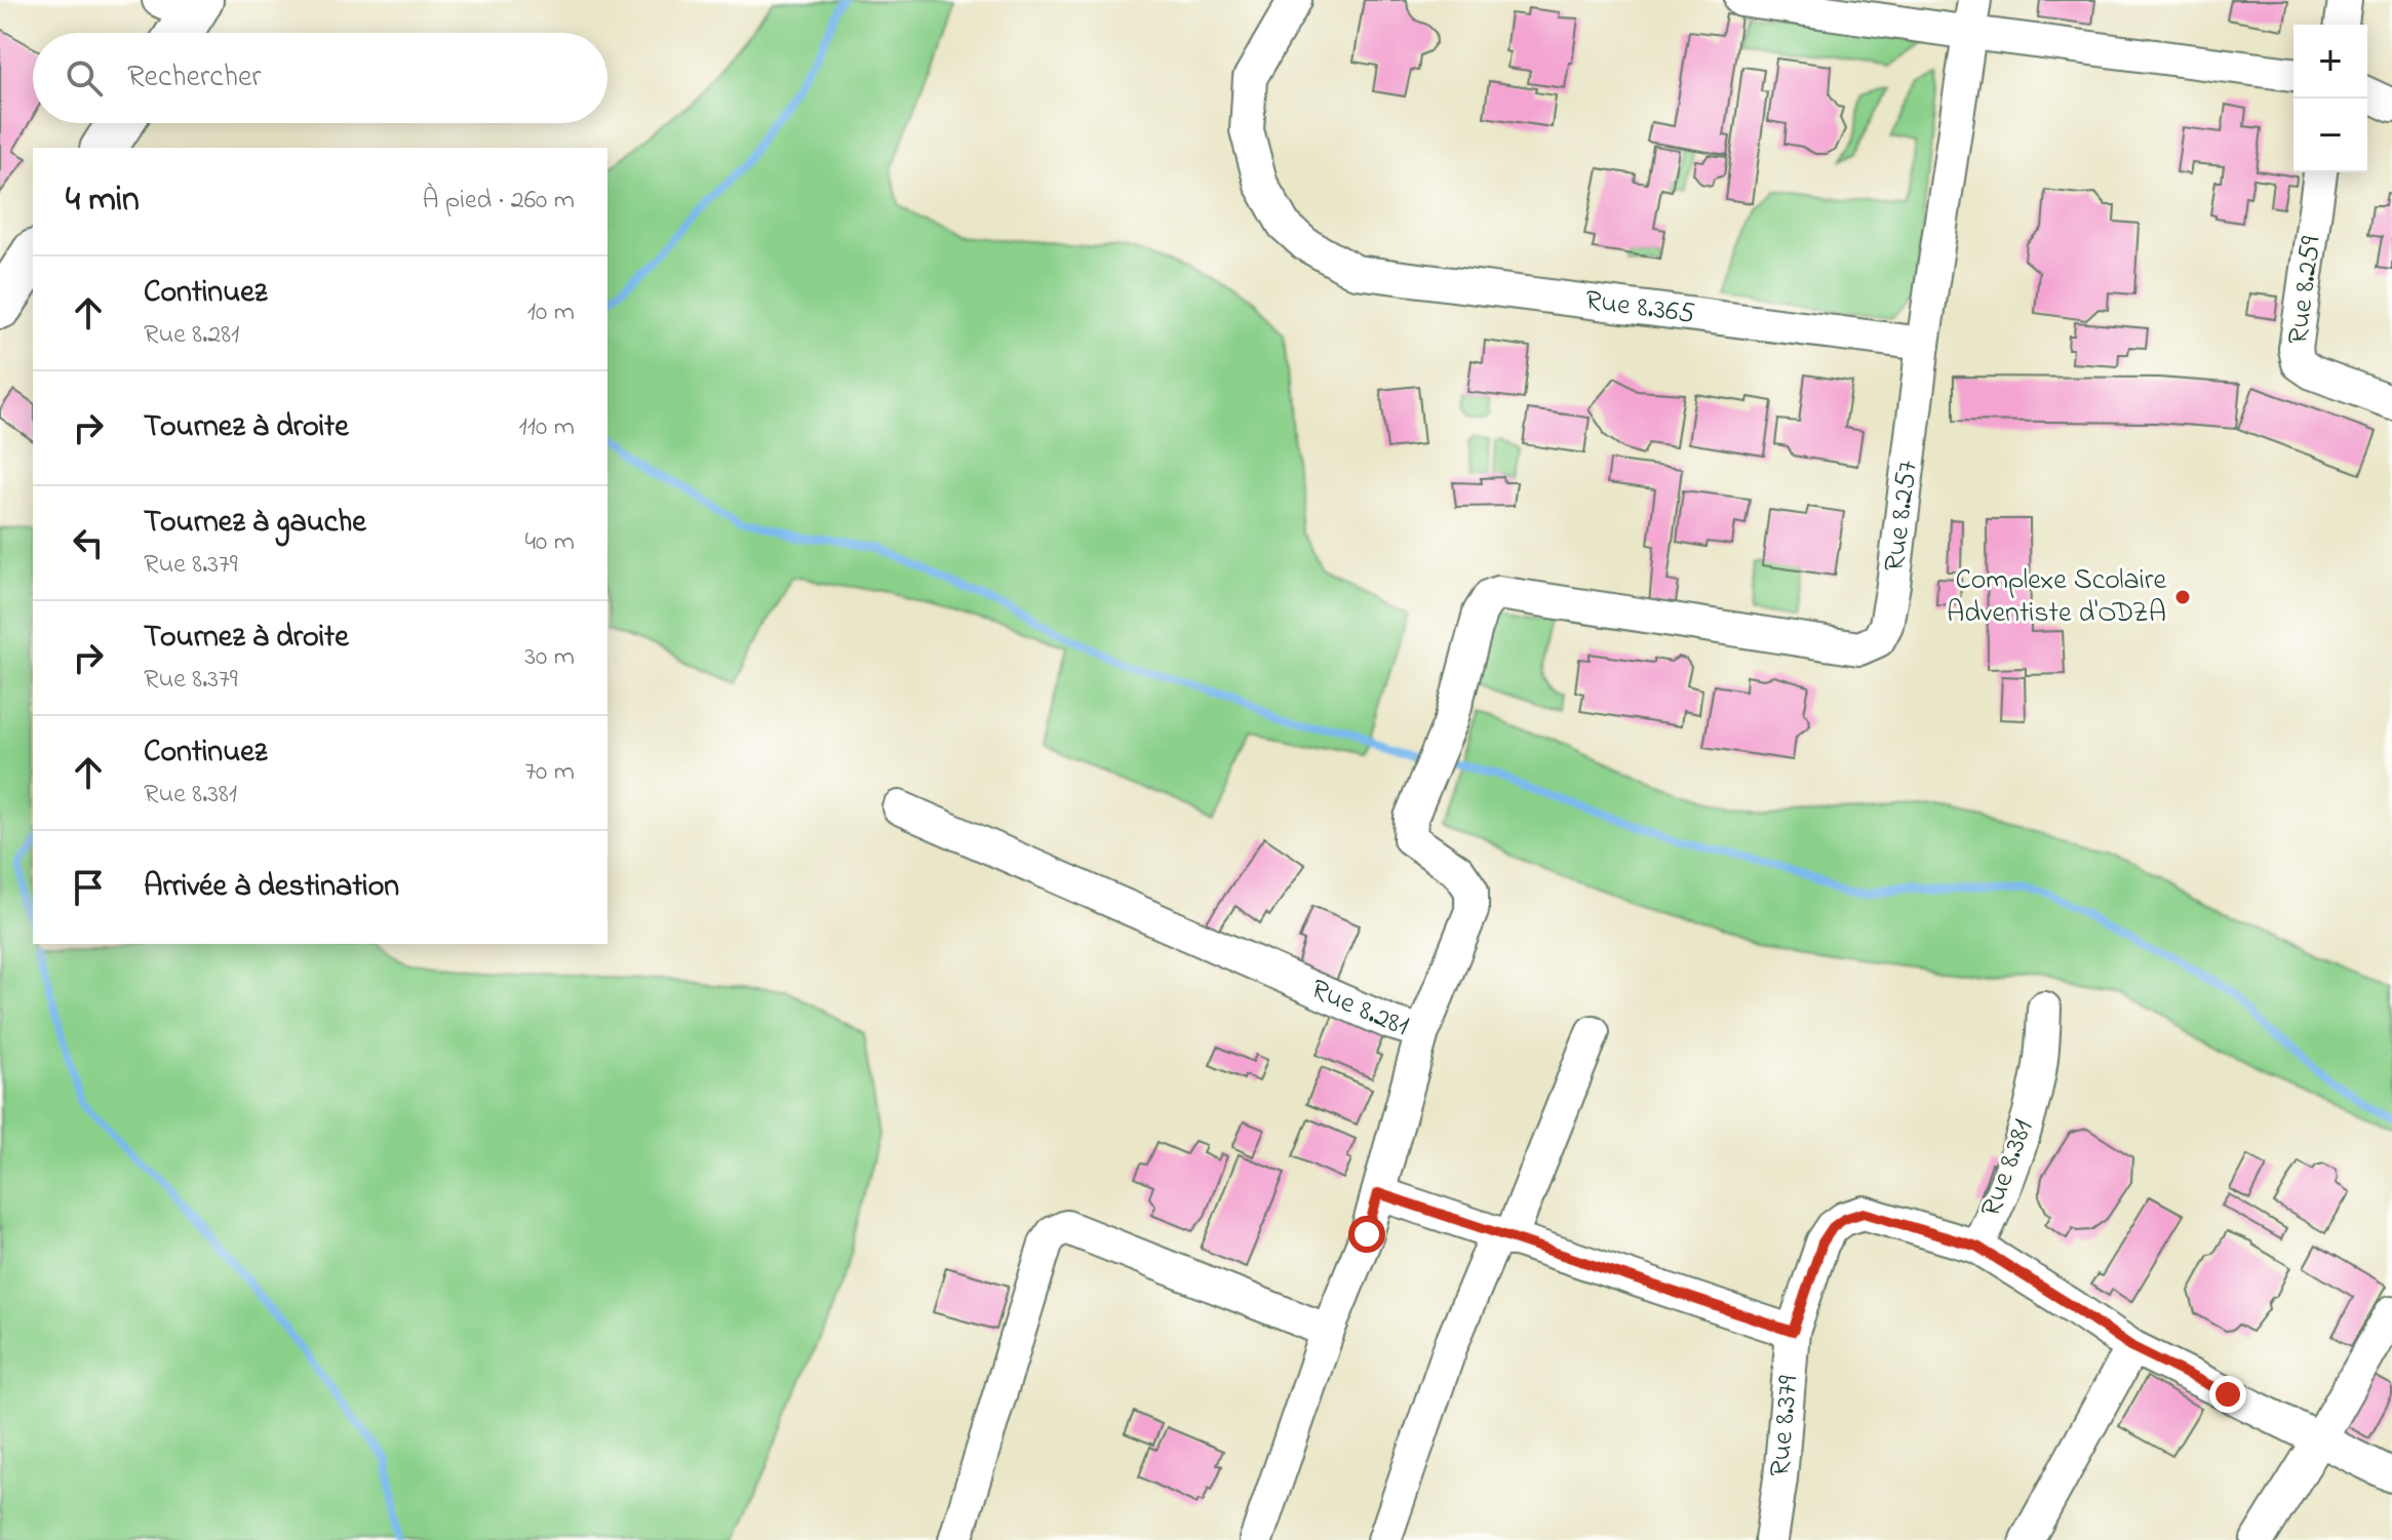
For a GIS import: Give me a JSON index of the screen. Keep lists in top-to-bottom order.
{
  "streets": {
    "street": [
      "Rue 8.259",
      "Rue 8.365",
      "Rue 8.257",
      "Rue 8.281",
      "Rue 8.381",
      "Rue 8.379"
    ]
  },
  "crossings": [
    ["Rue 8.365", "Rue 8.257"],
    ["Rue 8.257", "Rue 8.281"],
    ["Rue 8.381", "Rue 8.379"]
  ],
  "places": ["Complexe Scolaire Adventiste d'ODZA"],
  "page": {
    "map_buttons": ["+", "−"],
    "search": "Rechercher",
    "heading": ["4 min", "À pied · 260 m"],
    "list": [
      ["Continuez", "Rue 8.281", "10 m"],
      ["Tournez à droite", "110 m"],
      ["Tournez à gauche", "Rue 8.379", "40 m"],
      ["Tournez à droite", "Rue 8.379", "30 m"],
      ["Continuez", "Rue 8.381", "70 m"],
      "Arrivée à destination"
    ]
  }
}
